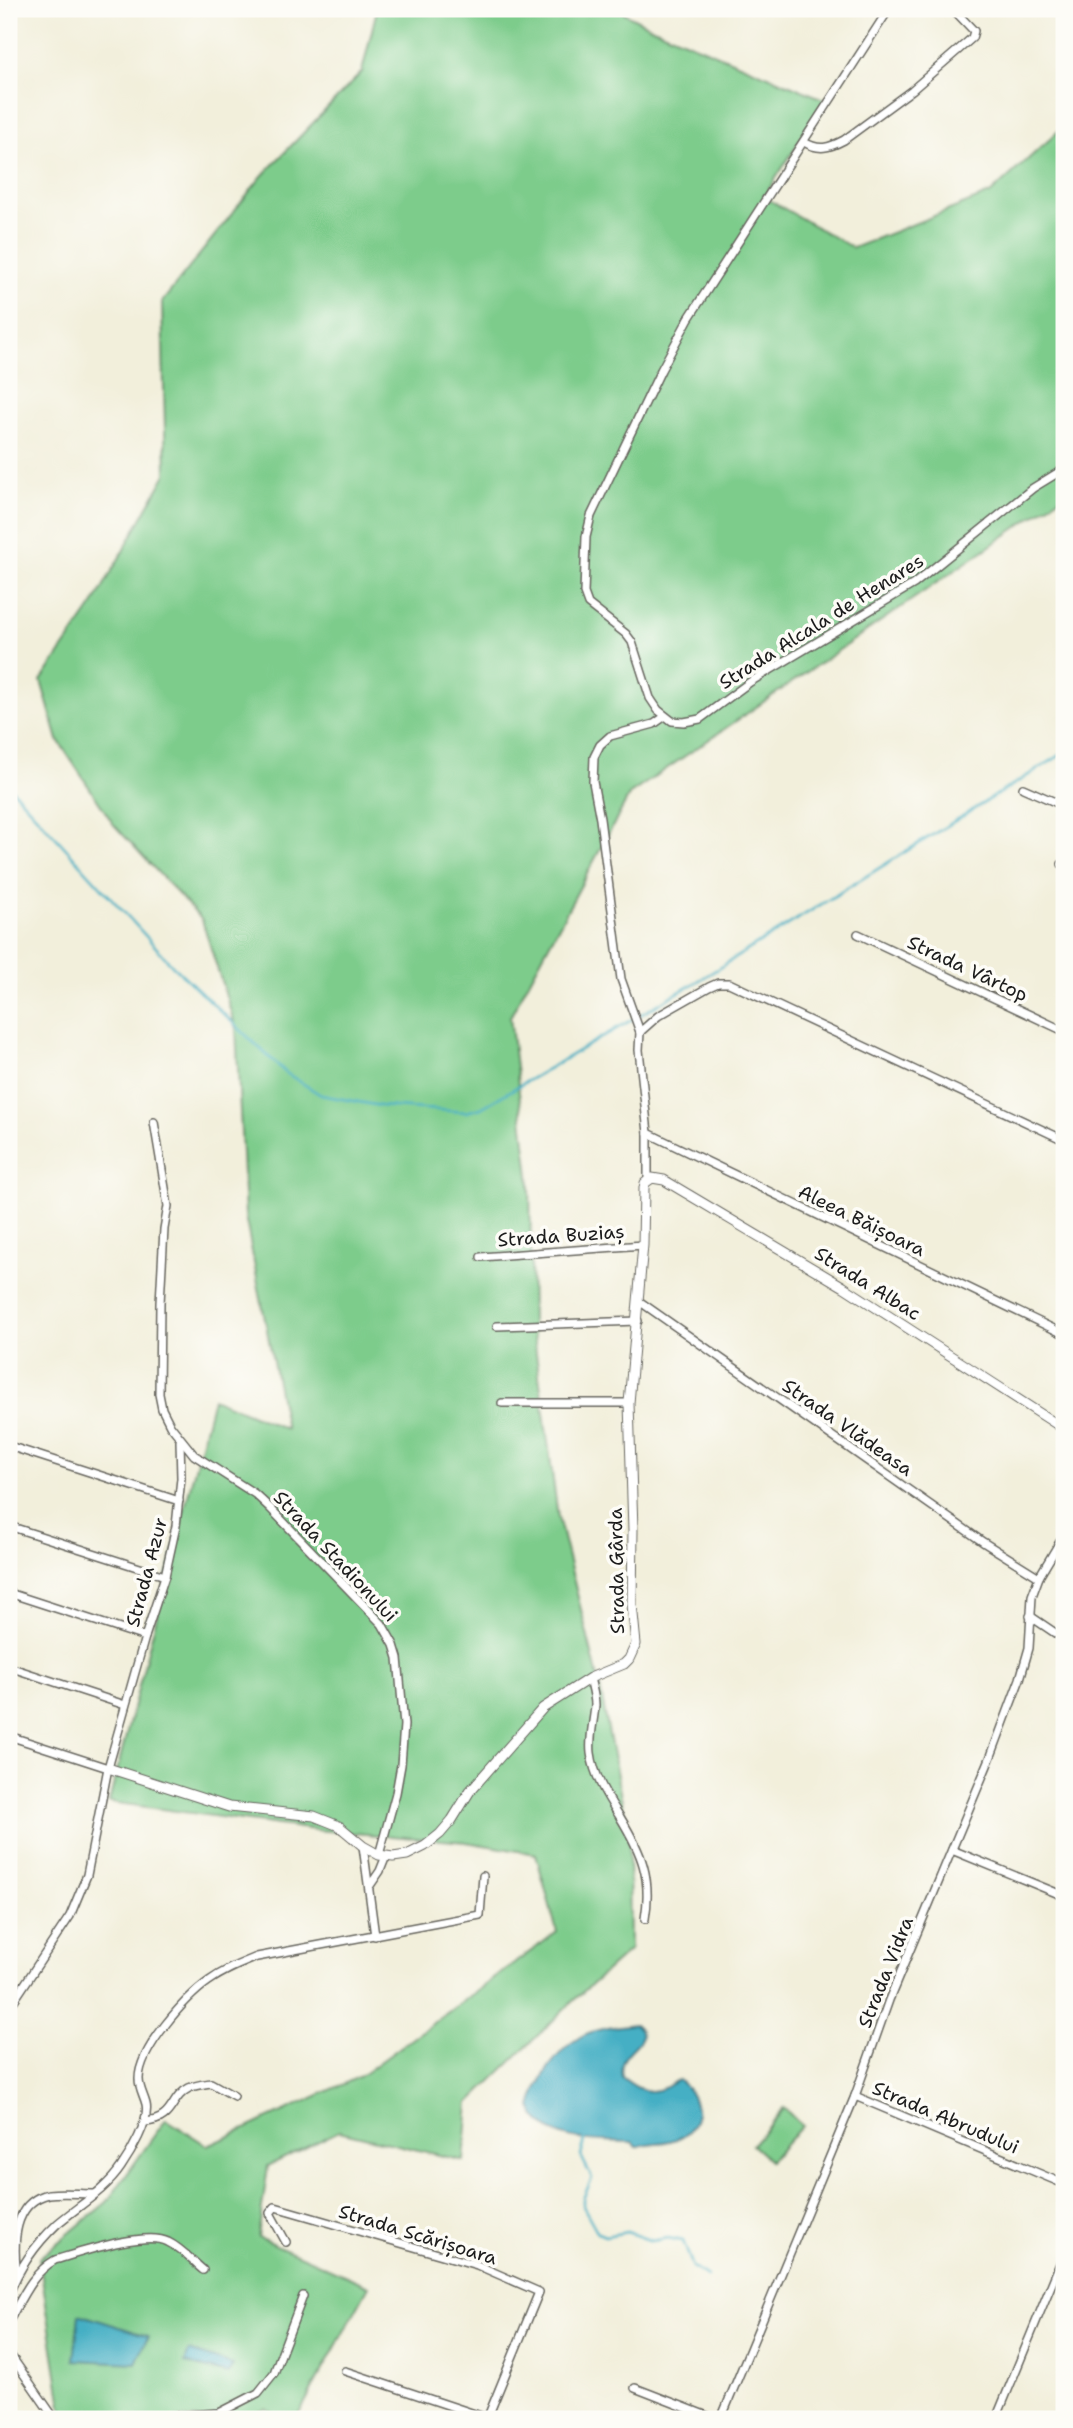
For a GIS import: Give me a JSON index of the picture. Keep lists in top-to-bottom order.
{
  "streets": {
    "street": [
      "Strada Alcala de Henares",
      "Strada Vârtop",
      "Aleea Băișoara",
      "Strada Buziaș",
      "Strada Albac",
      "Strada Vlădeasa",
      "Strada Stadionului",
      "Strada Gârda",
      "Strada Azur",
      "Strada Vidra",
      "Strada Abrudului",
      "Strada Scărișoara"
    ]
  },
  "crossings": [
    ["Strada Alcala de Henares", "Strada Gârda"],
    ["Aleea Băișoara", "Strada Gârda"],
    ["Strada Buziaș", "Strada Gârda"],
    ["Strada Albac", "Strada Gârda"],
    ["Strada Vlădeasa", "Strada Gârda"],
    ["Strada Vlădeasa", "Strada Vidra"],
    ["Strada Stadionului", "Strada Gârda"],
    ["Strada Stadionului", "Strada Azur"],
    ["Strada Vidra", "Strada Abrudului"]
  ]
}
